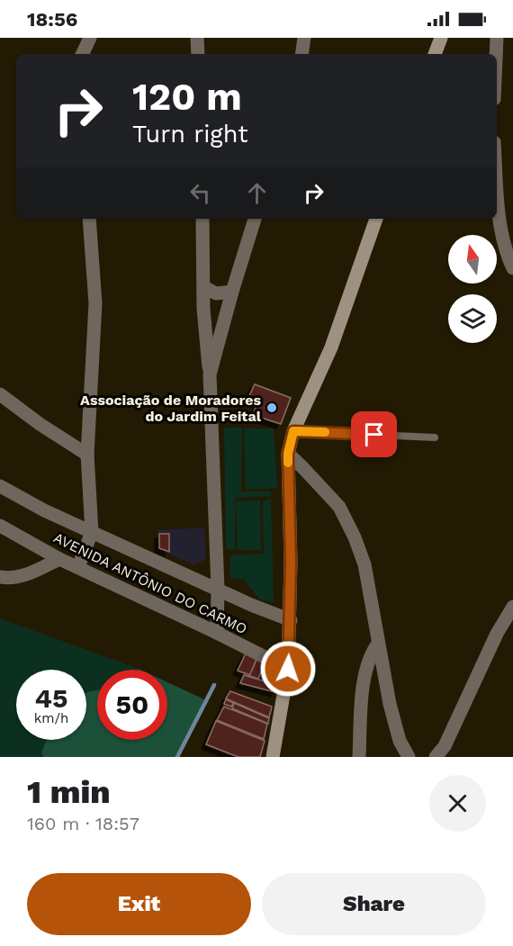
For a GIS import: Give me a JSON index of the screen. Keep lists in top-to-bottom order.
{
  "streets": {
    "street": ["AVENIDA ANTÔNIO DO CARMO"]
  },
  "places": ["Associação de Moradores do Jardim Feital"],
  "north": "top",
  "page": {
    "status": "18:56",
    "turn": ["120 m", "Turn right"],
    "speed": "45 km/h",
    "limit": "50",
    "heading": ["1 min", "160 m · 18:57"],
    "buttons": ["Exit", "Share"]
  }
}
